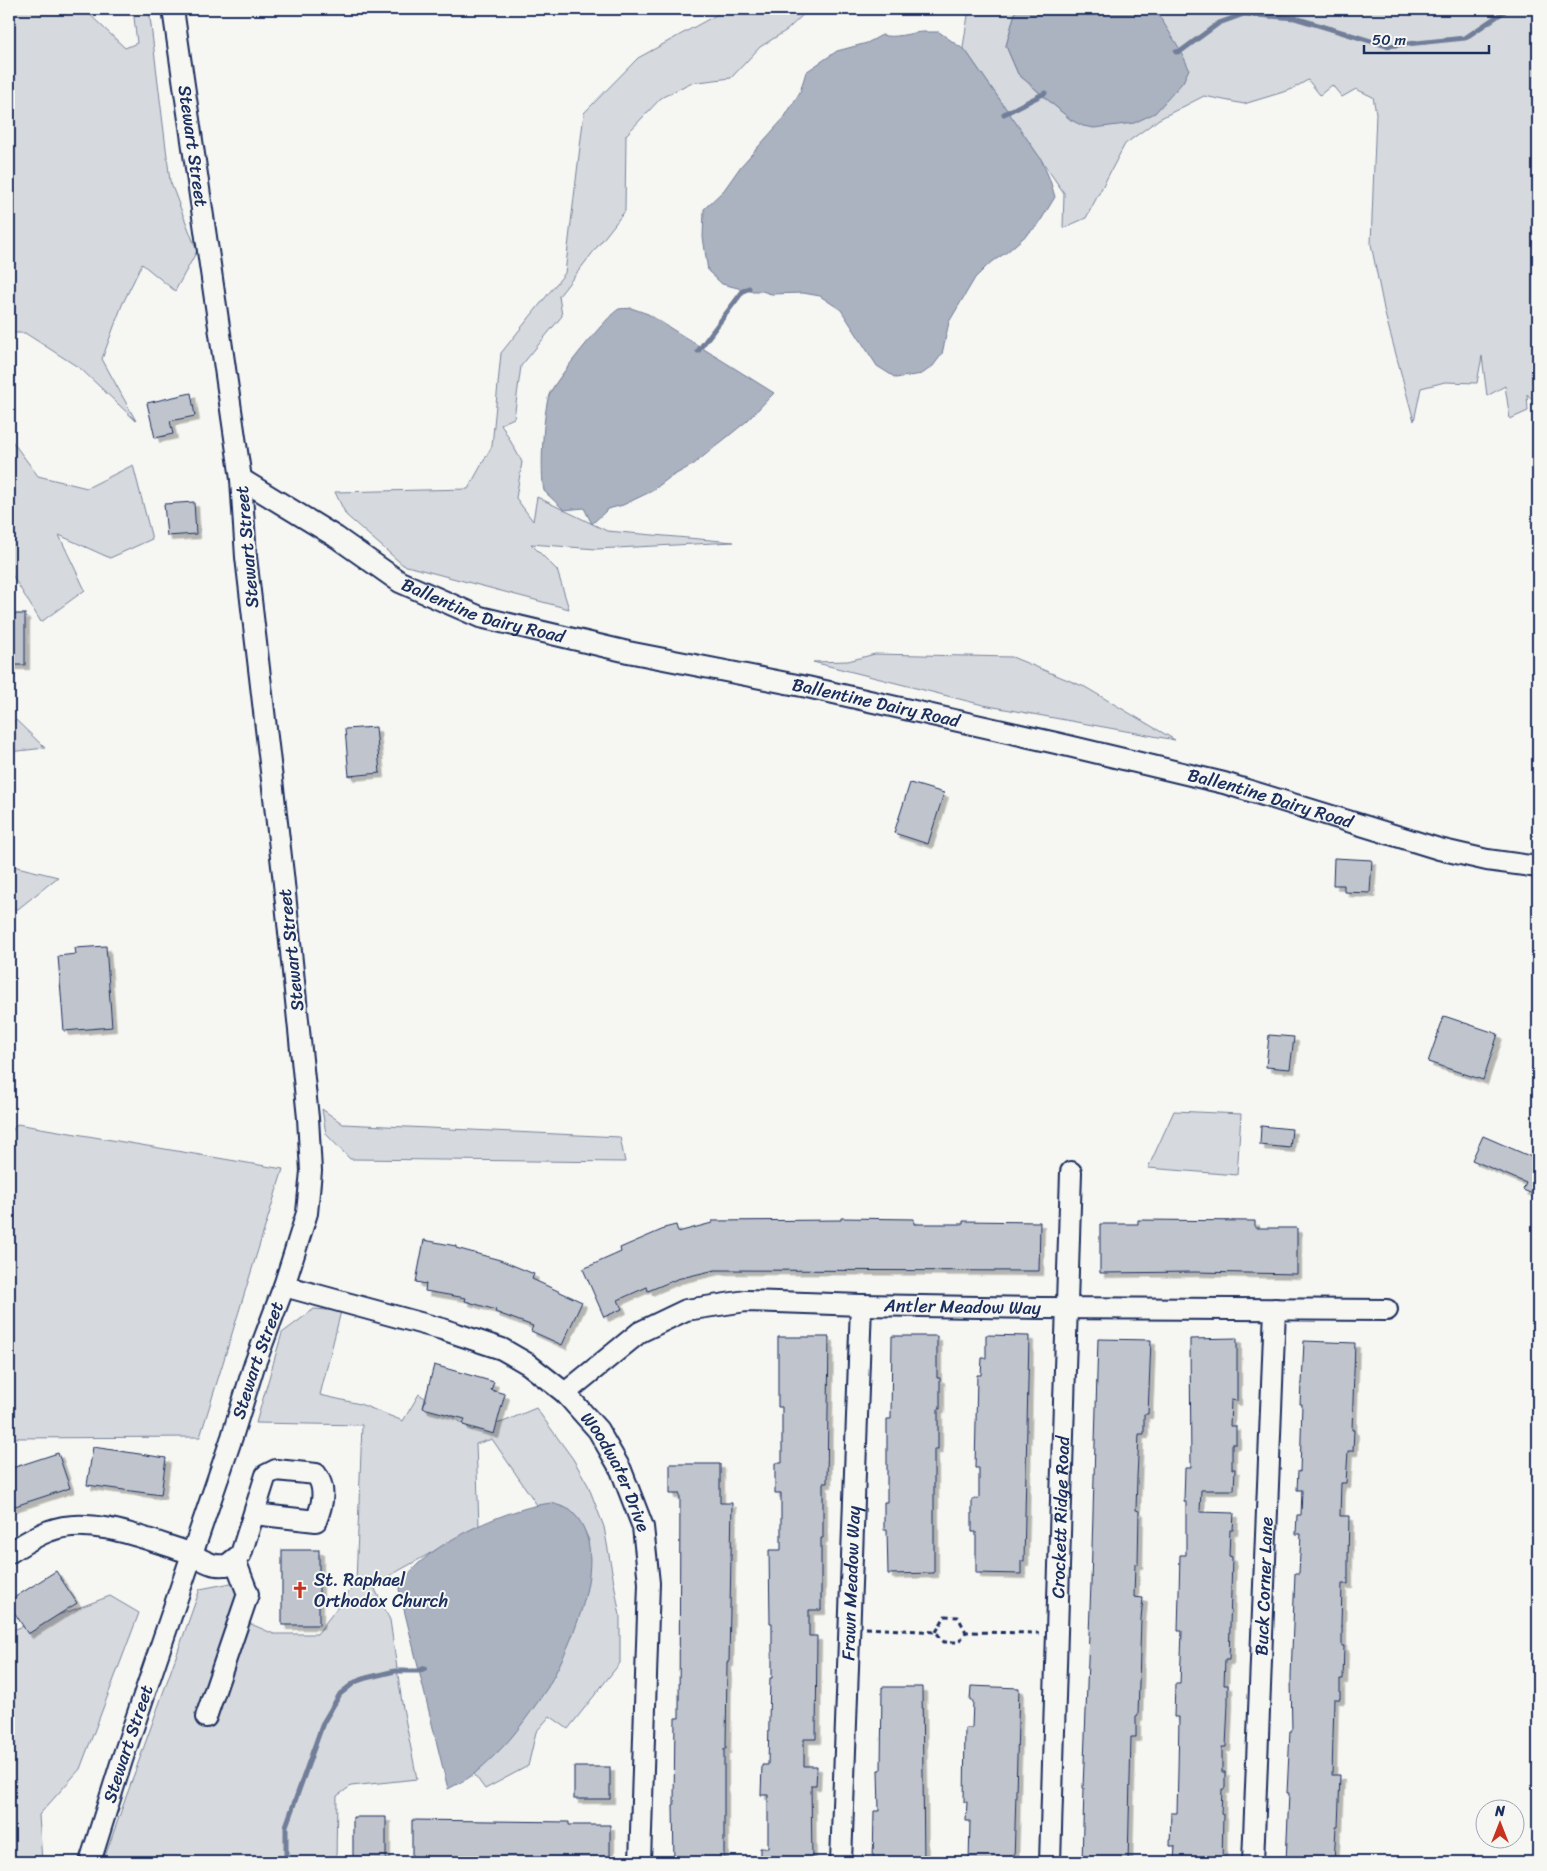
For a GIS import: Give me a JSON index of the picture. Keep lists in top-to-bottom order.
{
  "streets": {
    "street": [
      "Stewart Street",
      "Ballentine Dairy Road",
      "Antler Meadow Way",
      "Woodwater Drive",
      "Crockett Ridge Road",
      "Frawn Meadow Way",
      "Buck Corner Lane"
    ]
  },
  "crossings": [
    ["Stewart Street", "Ballentine Dairy Road"],
    ["Stewart Street", "Woodwater Drive"],
    ["Antler Meadow Way", "Woodwater Drive"],
    ["Antler Meadow Way", "Crockett Ridge Road"],
    ["Antler Meadow Way", "Frawn Meadow Way"],
    ["Antler Meadow Way", "Buck Corner Lane"]
  ],
  "places": {
    "church": ["St. Raphael Orthodox Church"]
  },
  "scale_bar": "50 m",
  "north": "top"
}
